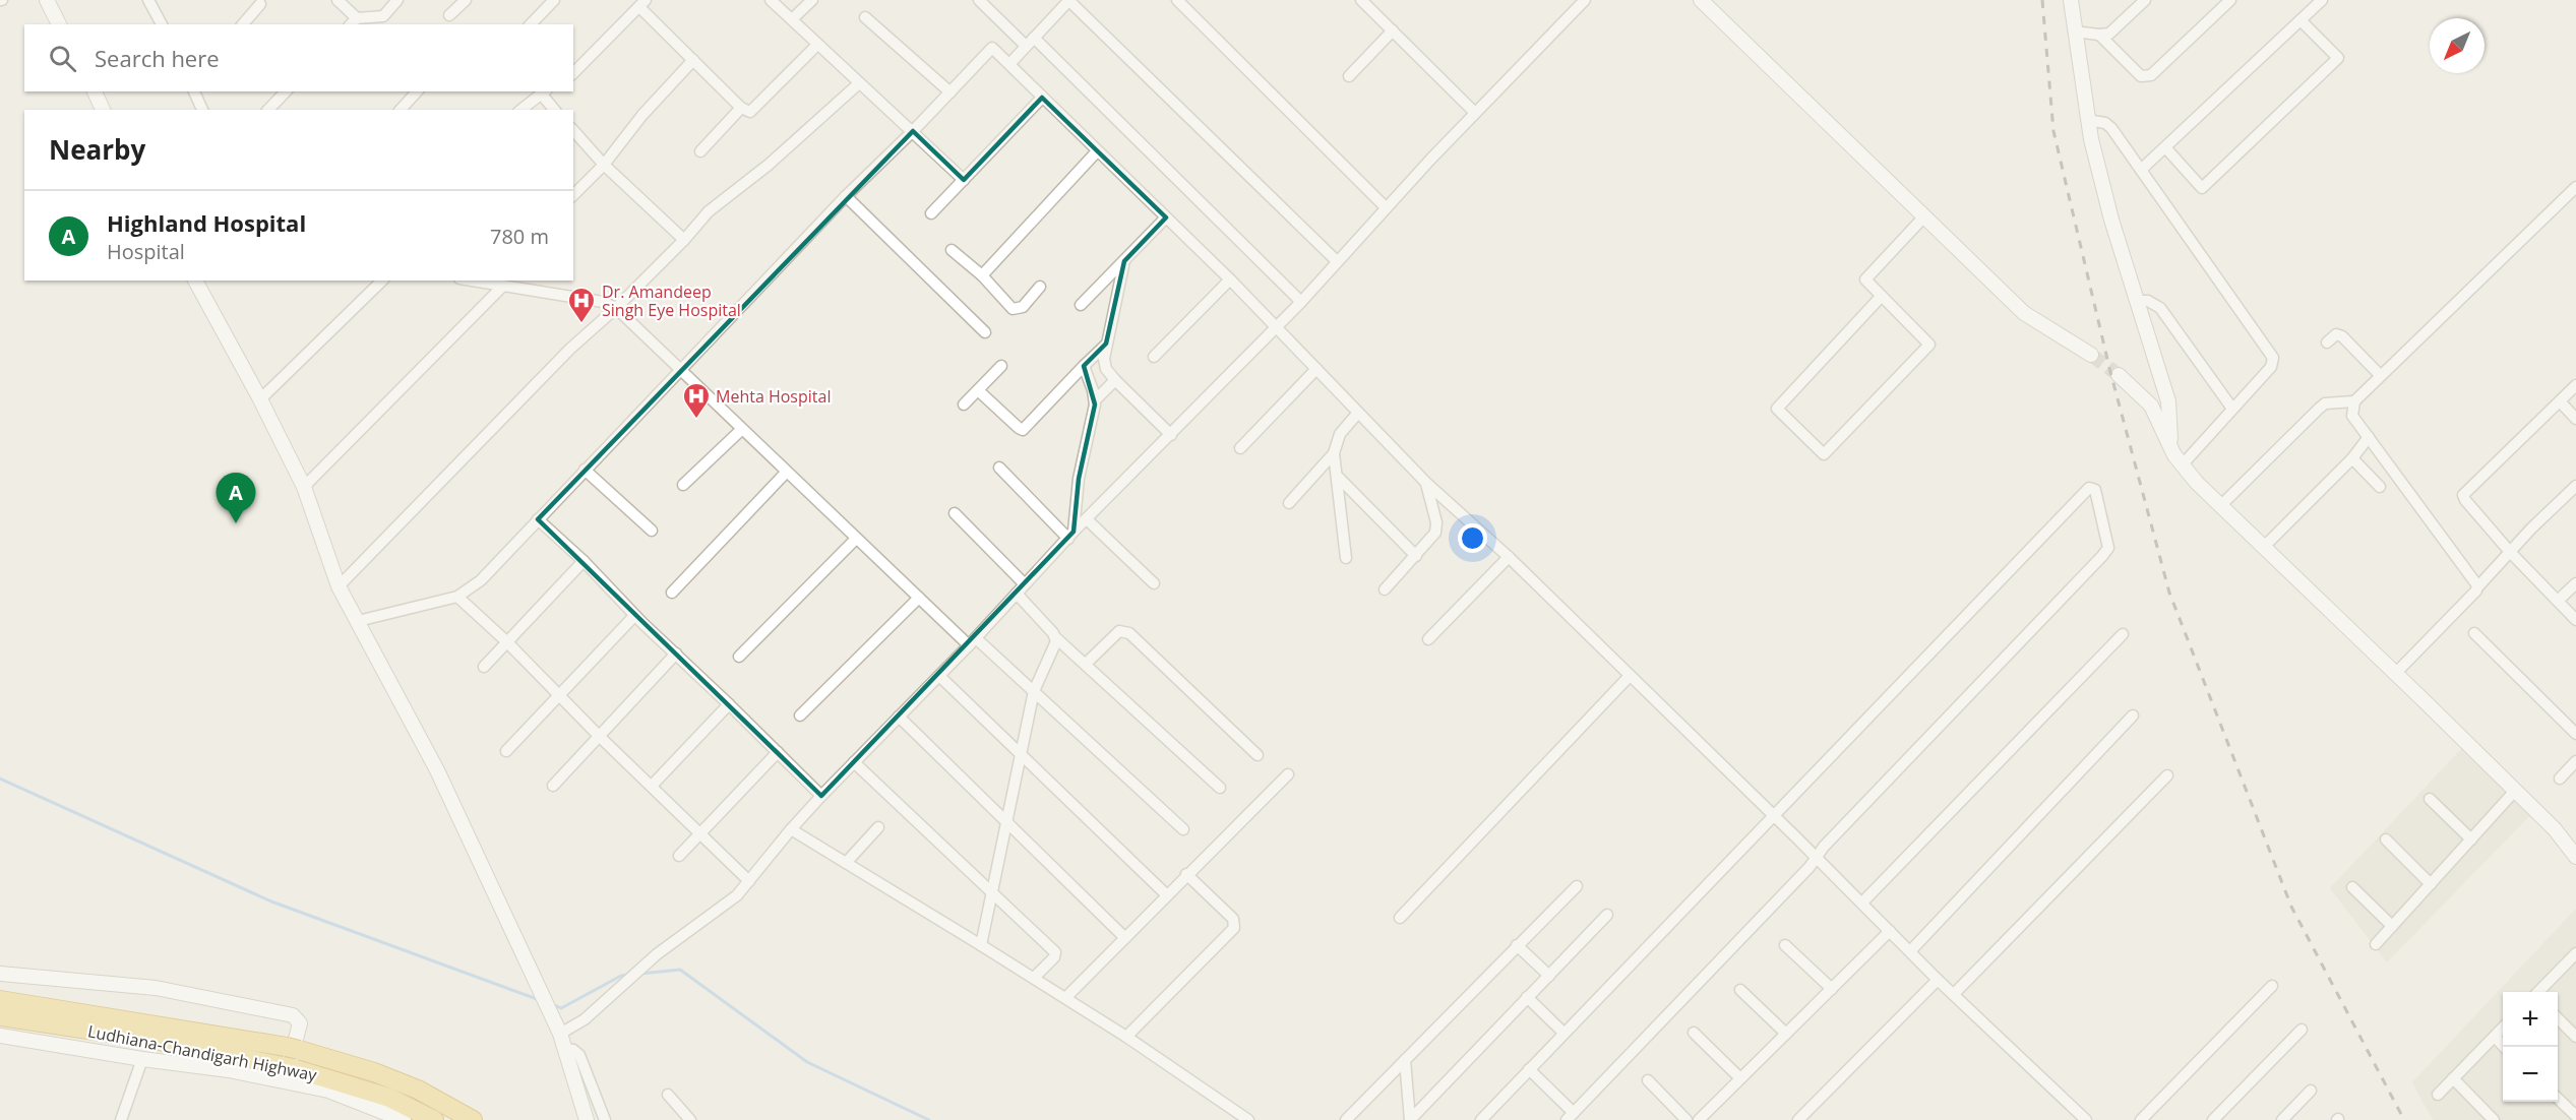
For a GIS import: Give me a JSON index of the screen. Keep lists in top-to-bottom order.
{
  "streets": {
    "highway": ["Ludhiana-Chandigarh Highway"]
  },
  "places": {
    "hospital": ["Dr. Amandeep Singh Eye Hospital", "Mehta Hospital"]
  },
  "north": "bottom left",
  "page": {
    "search": "Search here",
    "heading": "Nearby",
    "list": [
      {
        "mark": "A",
        "name": "Highland Hospital",
        "note": "Hospital",
        "value": "780 m"
      }
    ],
    "pins": "A",
    "map_buttons": ["+", "−"]
  }
}
